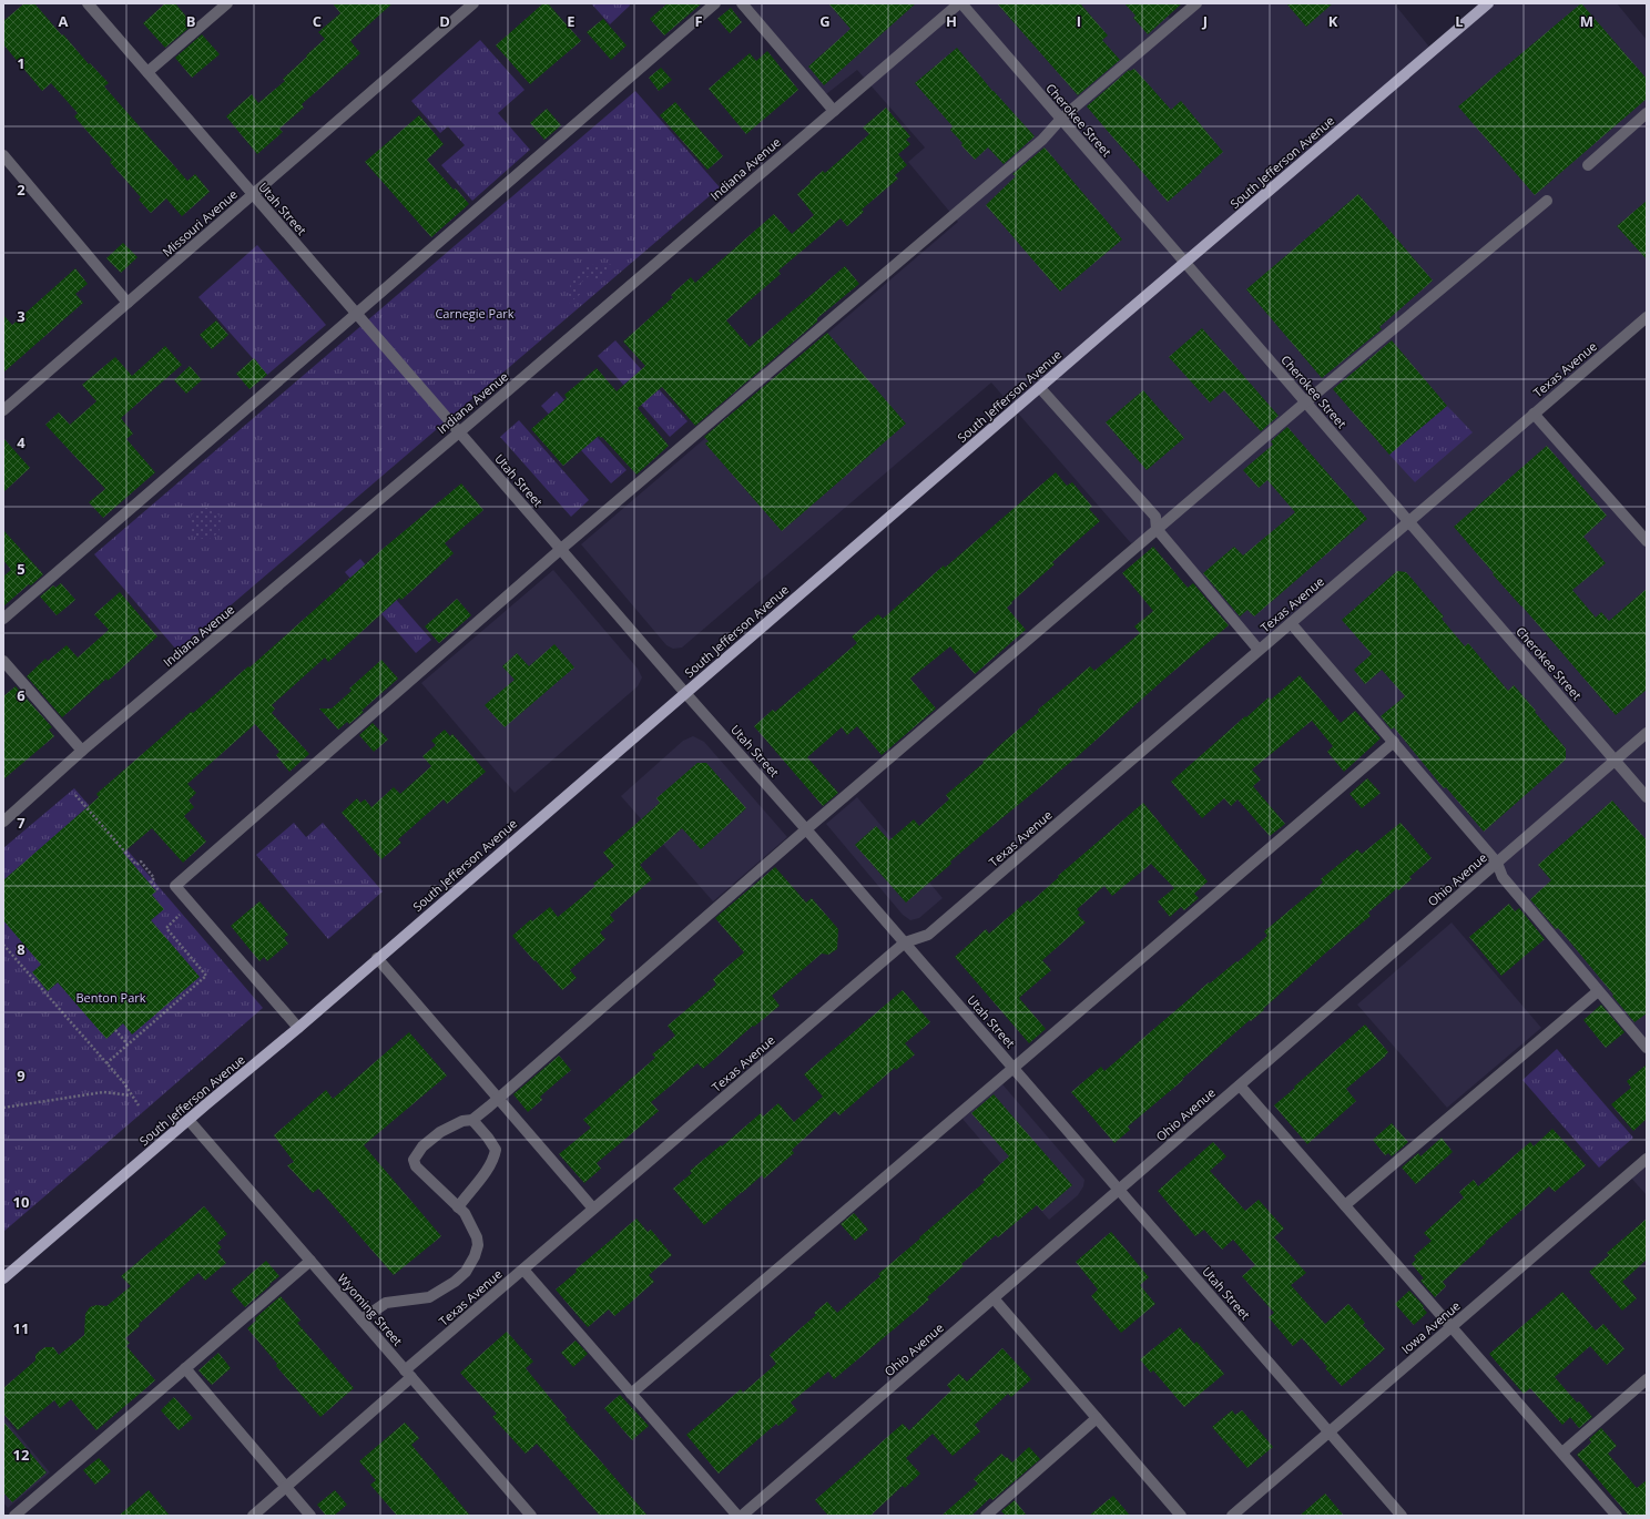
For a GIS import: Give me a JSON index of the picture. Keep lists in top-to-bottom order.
{
  "streets": {
    "main road": ["South Jefferson Avenue"],
    "street": [
      "Cherokee Street",
      "Indiana Avenue",
      "Utah Street",
      "Missouri Avenue",
      "Texas Avenue",
      "Ohio Avenue",
      "Wyoming Street",
      "Iowa Avenue"
    ]
  },
  "crossings": [
    ["Cherokee Street", "South Jefferson Avenue"],
    ["Cherokee Street", "Indiana Avenue"],
    ["Cherokee Street", "Texas Avenue"],
    ["Cherokee Street", "Ohio Avenue"],
    ["South Jefferson Avenue", "Utah Street"],
    ["South Jefferson Avenue", "Wyoming Street"],
    ["Indiana Avenue", "Utah Street"],
    ["Utah Street", "Missouri Avenue"],
    ["Utah Street", "Texas Avenue"],
    ["Utah Street", "Ohio Avenue"],
    ["Utah Street", "Iowa Avenue"],
    ["Texas Avenue", "Wyoming Street"]
  ],
  "parks": ["Carnegie Park", "Benton Park"],
  "grid": {
    "columns": [
      "A",
      "B",
      "C",
      "D",
      "E",
      "F",
      "G",
      "H",
      "I",
      "J",
      "K",
      "L",
      "M"
    ],
    "rows": [
      "1",
      "2",
      "3",
      "4",
      "5",
      "6",
      "7",
      "8",
      "9",
      "10",
      "11",
      "12"
    ]
  }
}
